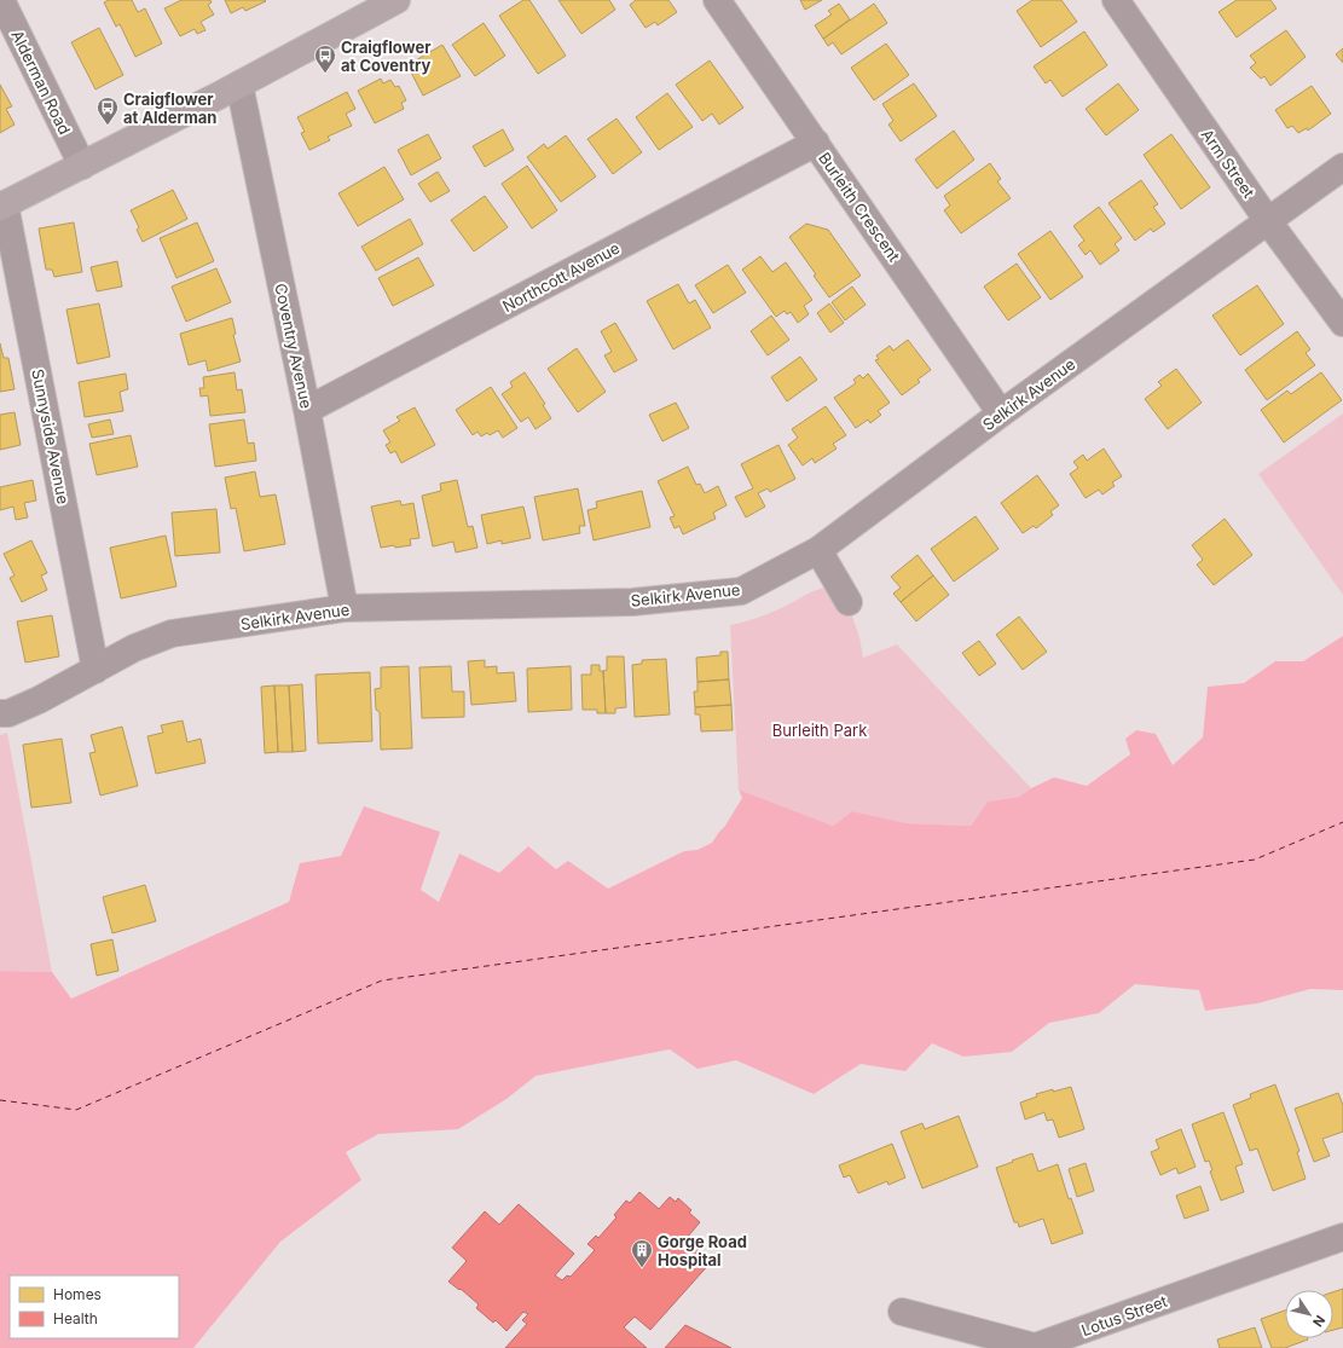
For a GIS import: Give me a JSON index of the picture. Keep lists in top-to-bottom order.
{
  "streets": {
    "street": [
      "Alderman Road",
      "Arm Street",
      "Burleith Crescent",
      "Northcott Avenue",
      "Coventry Avenue",
      "Selkirk Avenue",
      "Sunnyside Avenue",
      "Lotus Street"
    ]
  },
  "crossings": [
    ["Arm Street", "Selkirk Avenue"],
    ["Burleith Crescent", "Northcott Avenue"],
    ["Burleith Crescent", "Selkirk Avenue"],
    ["Northcott Avenue", "Coventry Avenue"],
    ["Coventry Avenue", "Selkirk Avenue"],
    ["Selkirk Avenue", "Sunnyside Avenue"]
  ],
  "parks": ["Burleith Park"],
  "places": {
    "bus stop": ["Craigflower at Coventry", "Craigflower at Alderman"],
    "building": ["Gorge Road Hospital"]
  },
  "legend": ["Homes", "Health"],
  "north": "bottom right"
}
